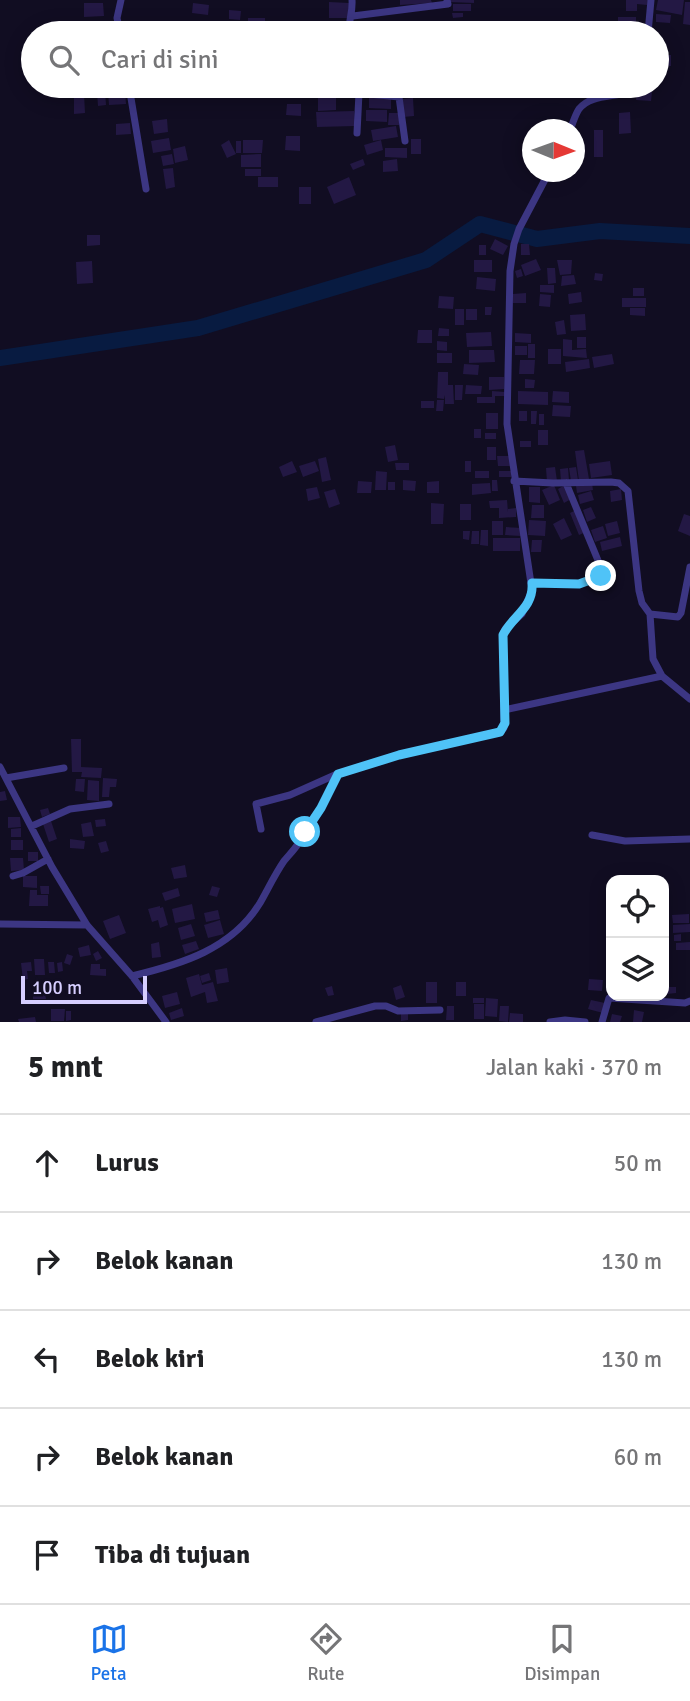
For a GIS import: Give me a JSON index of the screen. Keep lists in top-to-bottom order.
{
  "scale_bar": "100 m",
  "north": "right",
  "page": {
    "search": "Cari di sini",
    "scale": "100 m",
    "heading": ["5 mnt", "Jalan kaki · 370 m"],
    "list": [
      ["Lurus", "50 m"],
      ["Belok kanan", "130 m"],
      ["Belok kiri", "130 m"],
      ["Belok kanan", "60 m"],
      "Tiba di tujuan"
    ],
    "nav": ["Peta", "Rute", "Disimpan"]
  }
}
